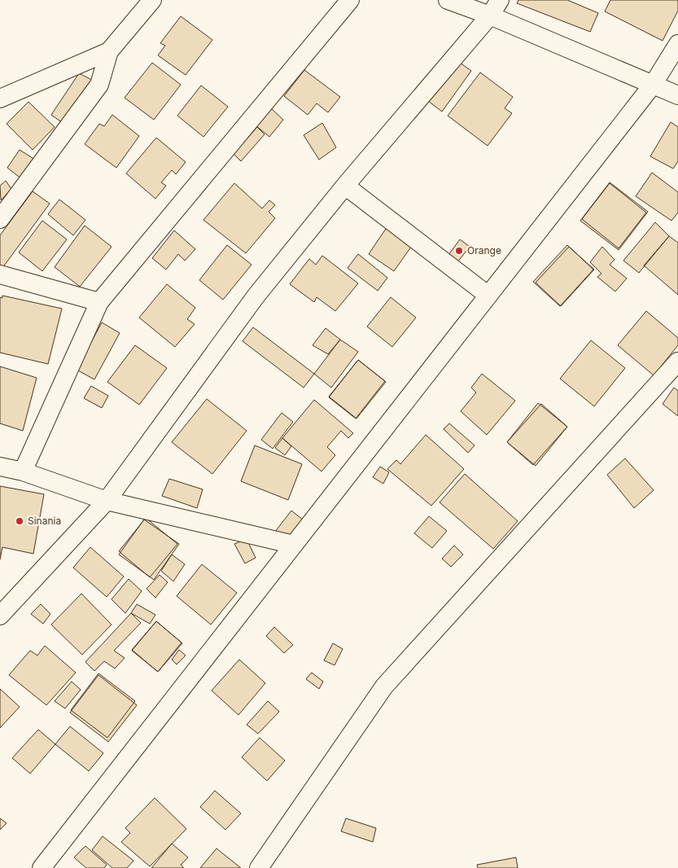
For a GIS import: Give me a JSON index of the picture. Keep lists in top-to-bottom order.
{
  "places": ["Orange", "Sinania"]
}
